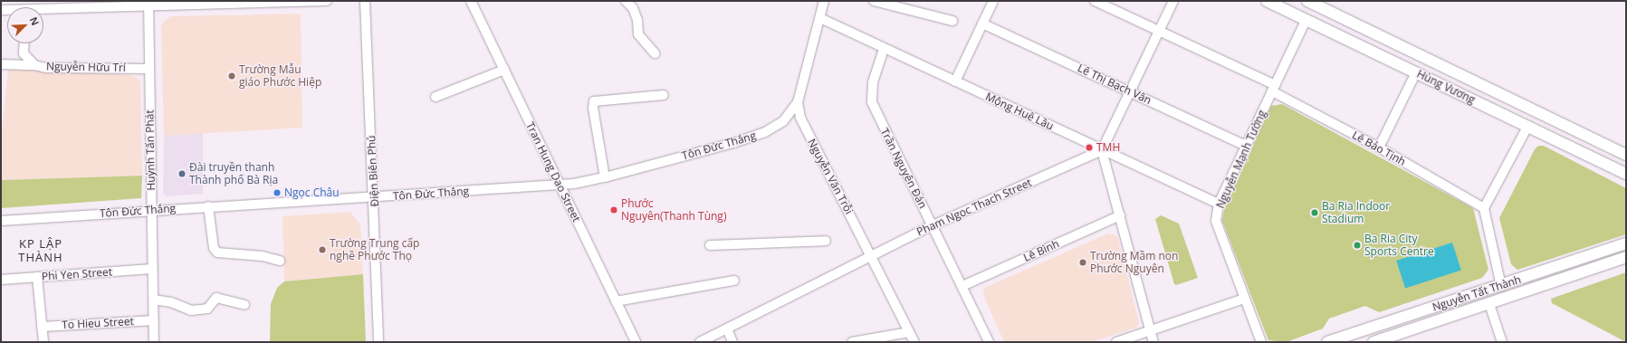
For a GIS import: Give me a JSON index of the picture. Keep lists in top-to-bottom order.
{
  "streets": {
    "main road": ["Hùng Vương", "Nguyễn Tất Thành"],
    "street": [
      "Nguyễn Hữu Trí",
      "Lê Thị Bạch Vân",
      "Mộng Huê Lầu",
      "Tôn Đức Thắng",
      "Lê Bảo Tịnh",
      "Huỳnh Tấn Phát",
      "Nguyễn Mạnh Tường",
      "Trần Nguyên Đán",
      "Điện Biên Phủ",
      "Tran Hung Dao Street",
      "Nguyễn Văn Trỗi",
      "Pham Ngoc Thach Street",
      "Lê Bình",
      "Phi Yen Street",
      "To Hieu Street"
    ]
  },
  "crossings": [
    ["Nguyễn Hữu Trí", "Huỳnh Tấn Phát"],
    ["Lê Thị Bạch Vân", "Nguyễn Mạnh Tường"],
    ["Hùng Vương", "Nguyễn Mạnh Tường"],
    ["Mộng Huê Lầu", "Nguyễn Mạnh Tường"],
    ["Mộng Huê Lầu", "Trần Nguyên Đán"],
    ["Mộng Huê Lầu", "Nguyễn Văn Trỗi"],
    ["Mộng Huê Lầu", "Pham Ngoc Thach Street"],
    ["Tôn Đức Thắng", "Huỳnh Tấn Phát"],
    ["Tôn Đức Thắng", "Điện Biên Phủ"],
    ["Tôn Đức Thắng", "Tran Hung Dao Street"],
    ["Tôn Đức Thắng", "Nguyễn Văn Trỗi"],
    ["Lê Bảo Tịnh", "Nguyễn Mạnh Tường"],
    ["Huỳnh Tấn Phát", "Phi Yen Street"],
    ["Huỳnh Tấn Phát", "To Hieu Street"],
    ["Trần Nguyên Đán", "Pham Ngoc Thach Street"],
    ["Trần Nguyên Đán", "Lê Bình"],
    ["Nguyễn Văn Trỗi", "Pham Ngoc Thach Street"]
  ],
  "districts": ["KP LẬP THÀNH"],
  "places": [
    "Trường Mẫu giáo Phước Hiệp",
    "TMH",
    "Đài truyền thanh Thành phố Bà Rịa",
    "Ngọc Châu",
    "Phước Nguyên(Thanh Tùng)",
    "Ba Ria Indoor Stadium",
    "Ba Ria City Sports Centre",
    "Trường Trung cấp nghề Phước Thọ",
    "Trường Mầm non Phước Nguyên"
  ],
  "north": "top right"
}
